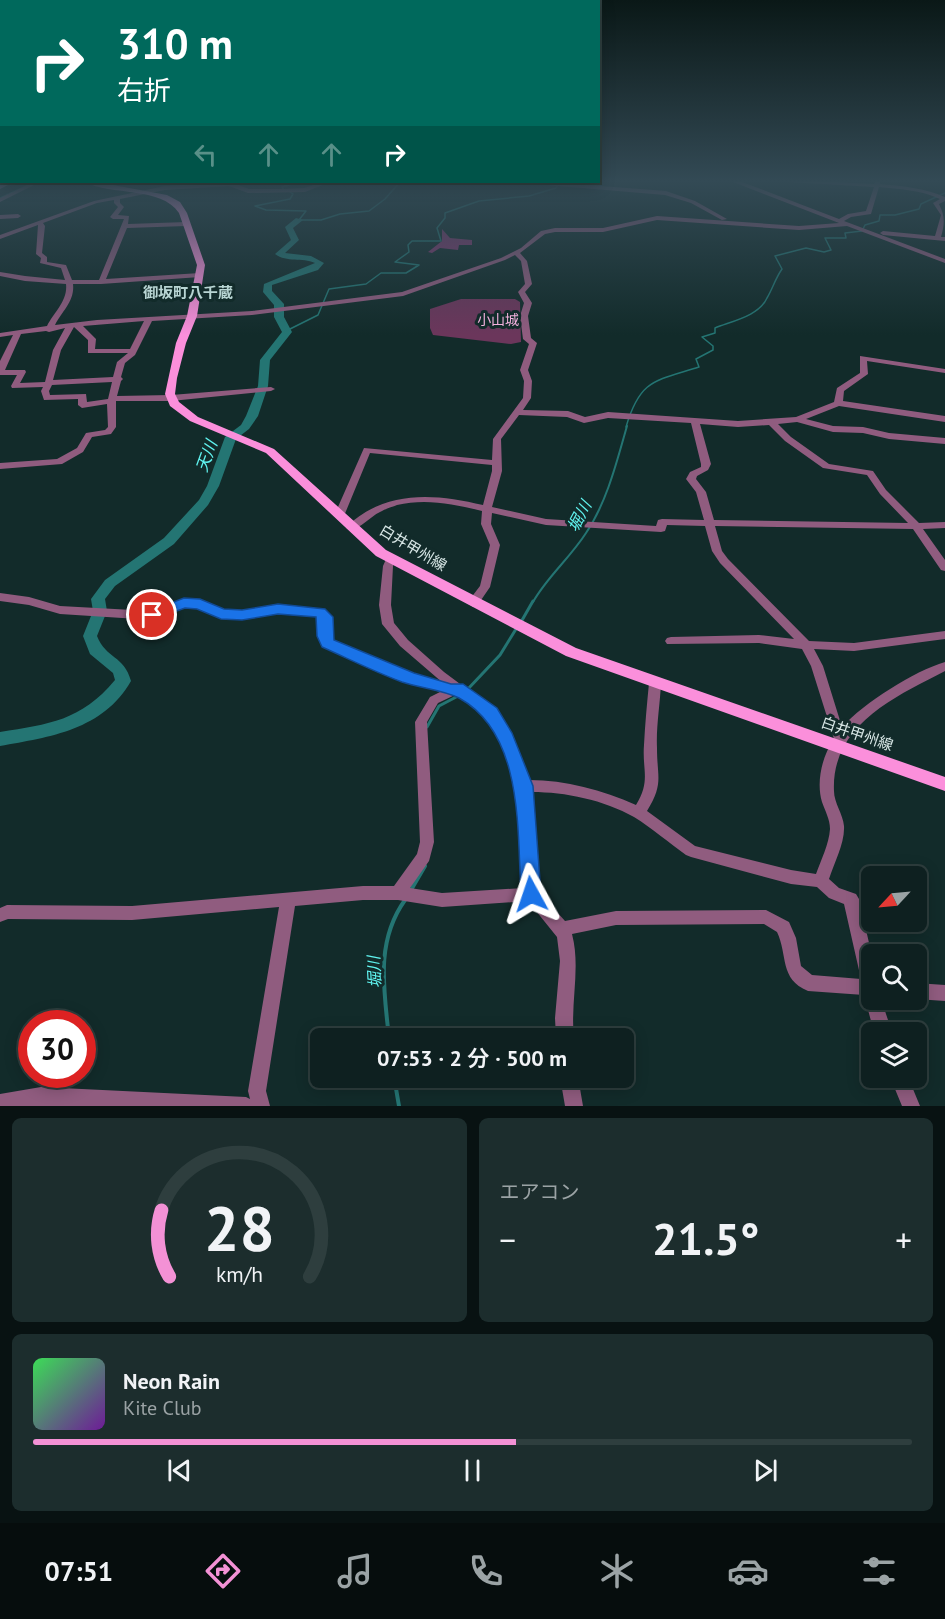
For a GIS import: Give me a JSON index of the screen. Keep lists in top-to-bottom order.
{
  "streets": {
    "main road": ["白井甲州線"]
  },
  "districts": ["御坂町八千蔵"],
  "water": ["天川", "堀川"],
  "parks": ["小山城"],
  "north": "bottom left",
  "page": {
    "turn": ["310 m", "右折"],
    "limit": "30",
    "trip": "07:53 · 2 分 · 500 m",
    "tile": "エアコン",
    "heat": ["−", "21.5°", "+"],
    "song": ["Neon Rain", "Kite Club"],
    "tabs": "07:51",
    "gauge": ["28", "km/h"]
  }
}
